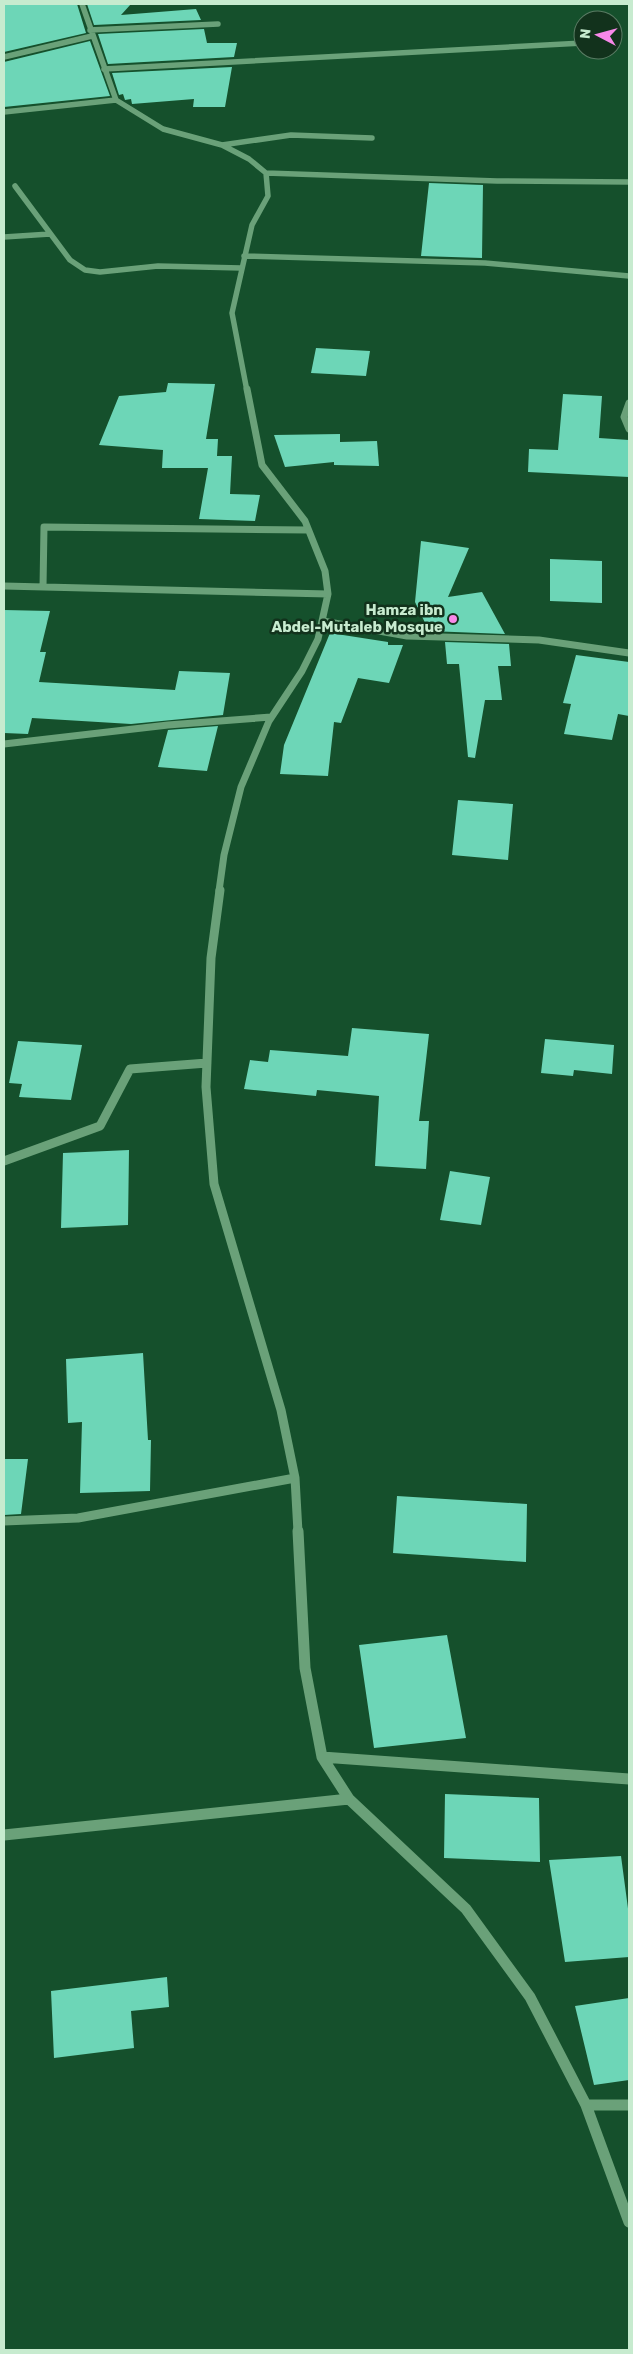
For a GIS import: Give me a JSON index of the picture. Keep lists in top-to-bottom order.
{
  "places": ["Hamza ibn Abdel-Mutaleb Mosque"],
  "north": "left"
}
